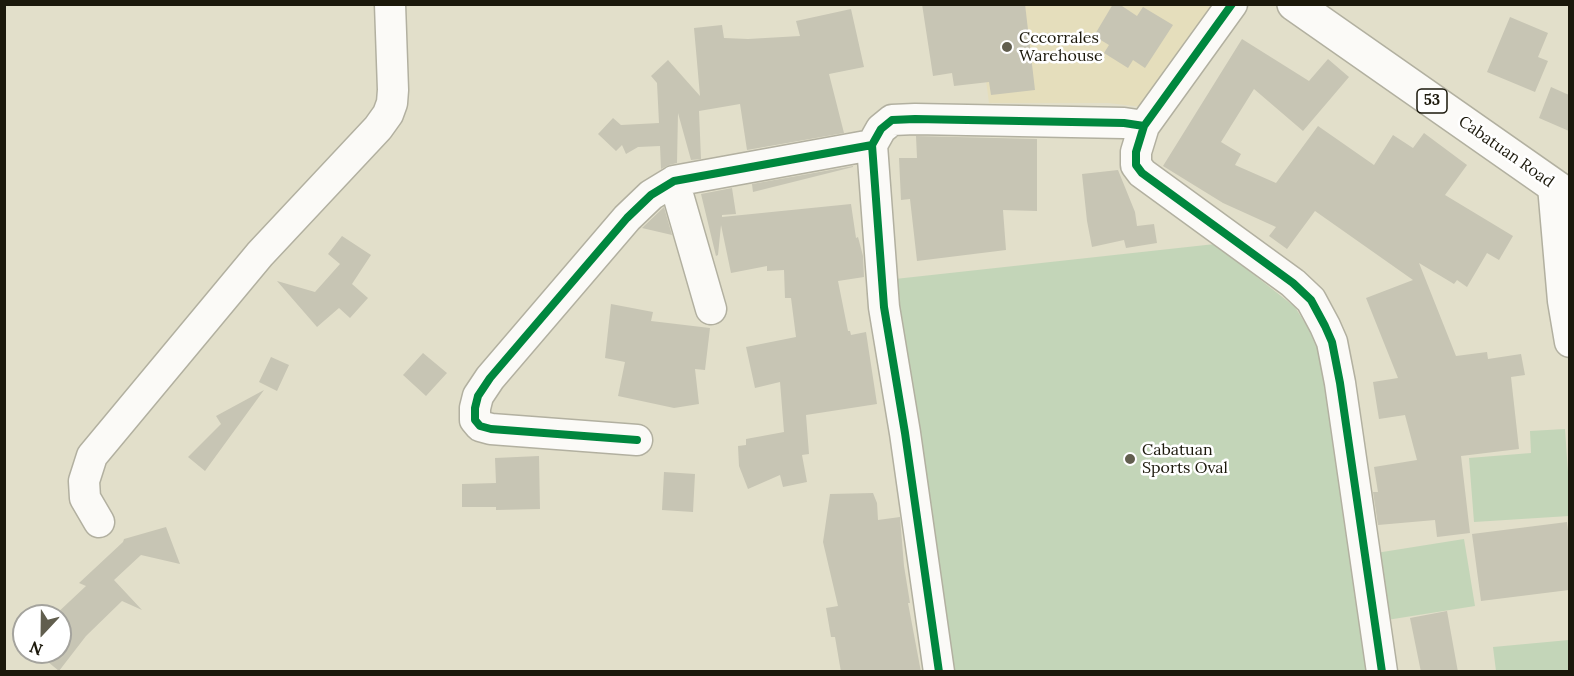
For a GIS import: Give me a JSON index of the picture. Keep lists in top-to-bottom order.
{
  "streets": {
    "highway": ["53", "Cabatuan Road"]
  },
  "places": ["Cccorrales Warehouse", "Cabatuan Sports Oval"],
  "north": "bottom"
}
